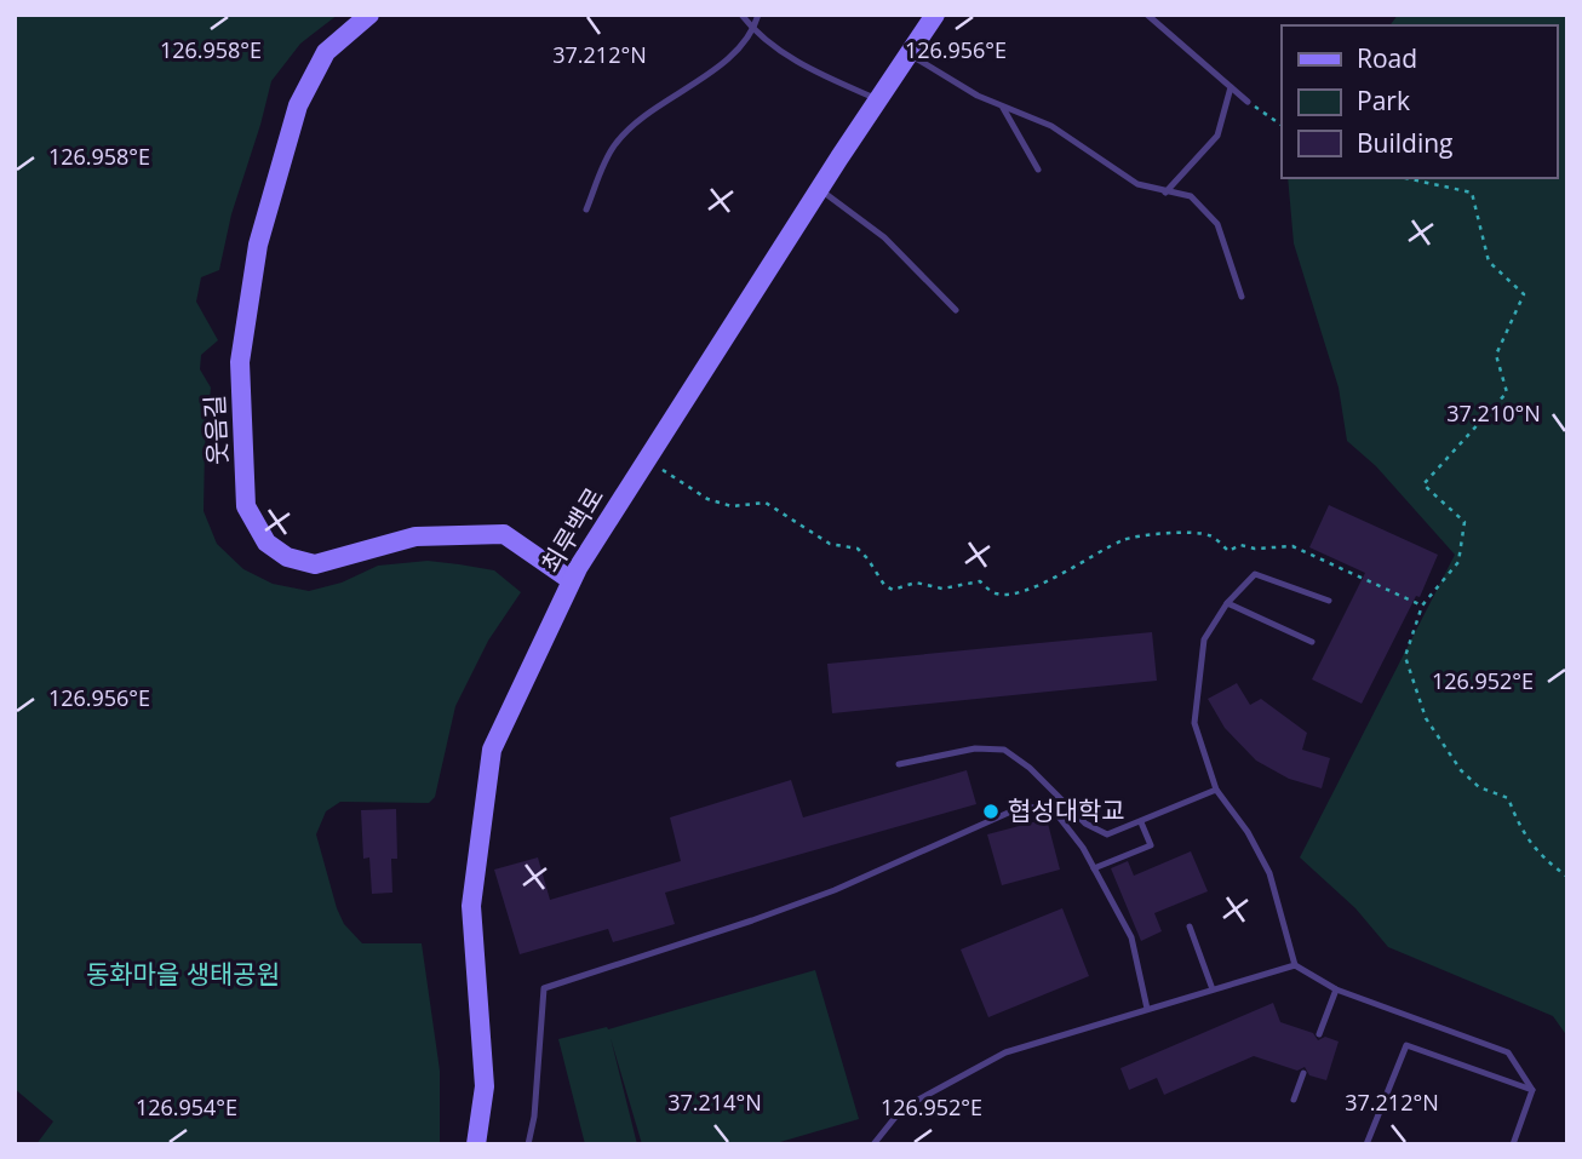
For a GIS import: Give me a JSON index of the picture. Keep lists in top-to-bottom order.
{
  "streets": {
    "street": ["웃음길", "최루백로"]
  },
  "crossings": [
    ["웃음길", "최루백로"]
  ],
  "parks": ["동화마을 생태공원"],
  "places": ["협성대학교"],
  "legend": ["Road", "Park", "Building"],
  "coordinates": [
    "126.958°E",
    "126.956°E",
    "37.212°N",
    "37.210°N",
    "126.952°E",
    "37.214°N",
    "126.954°E"
  ]
}
